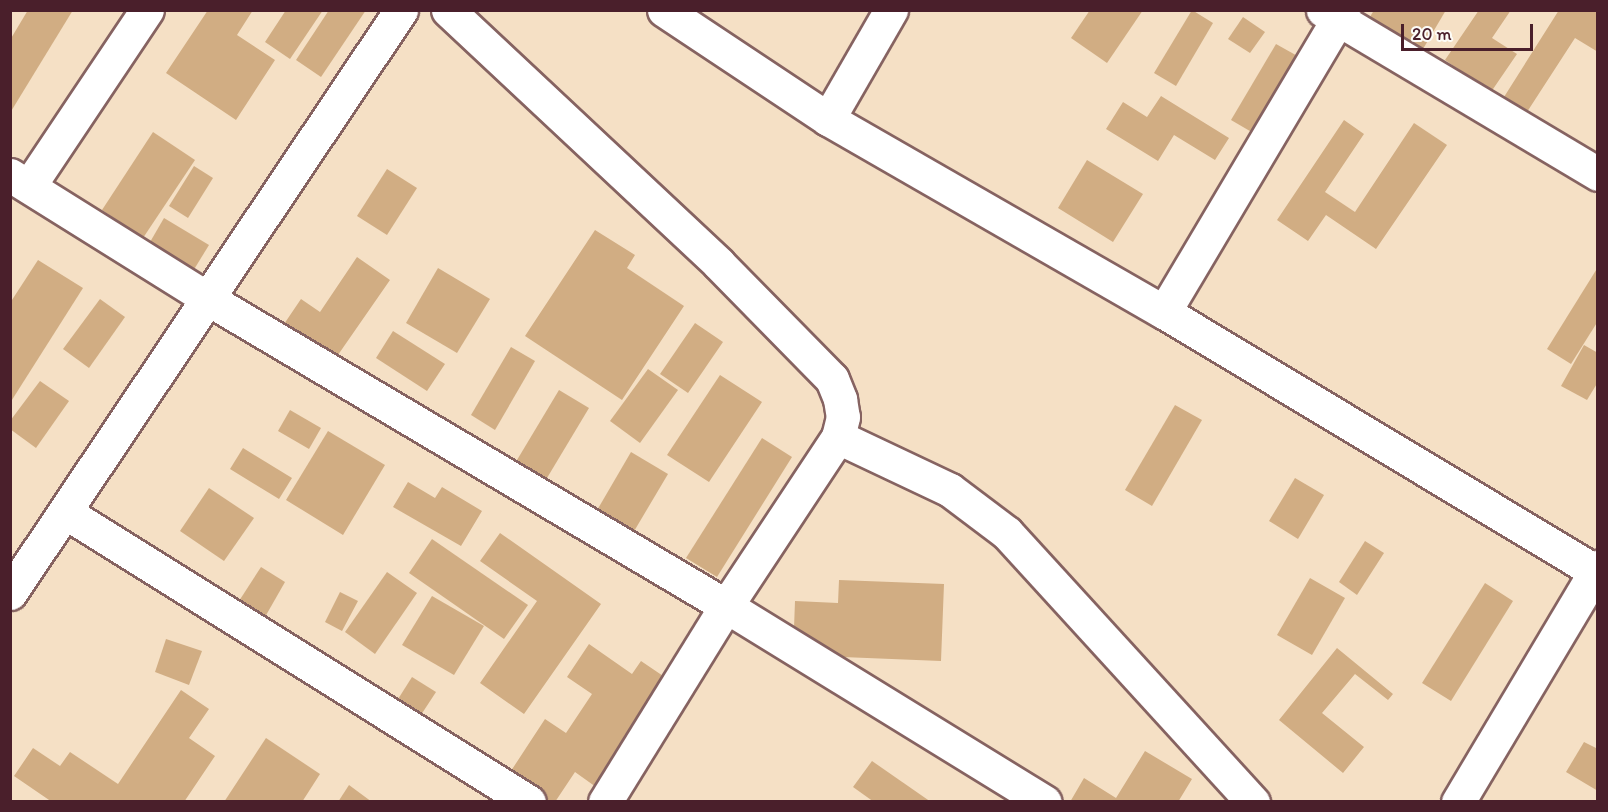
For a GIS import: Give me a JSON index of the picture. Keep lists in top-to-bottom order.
{
  "scale_bar": "20 m"
}
